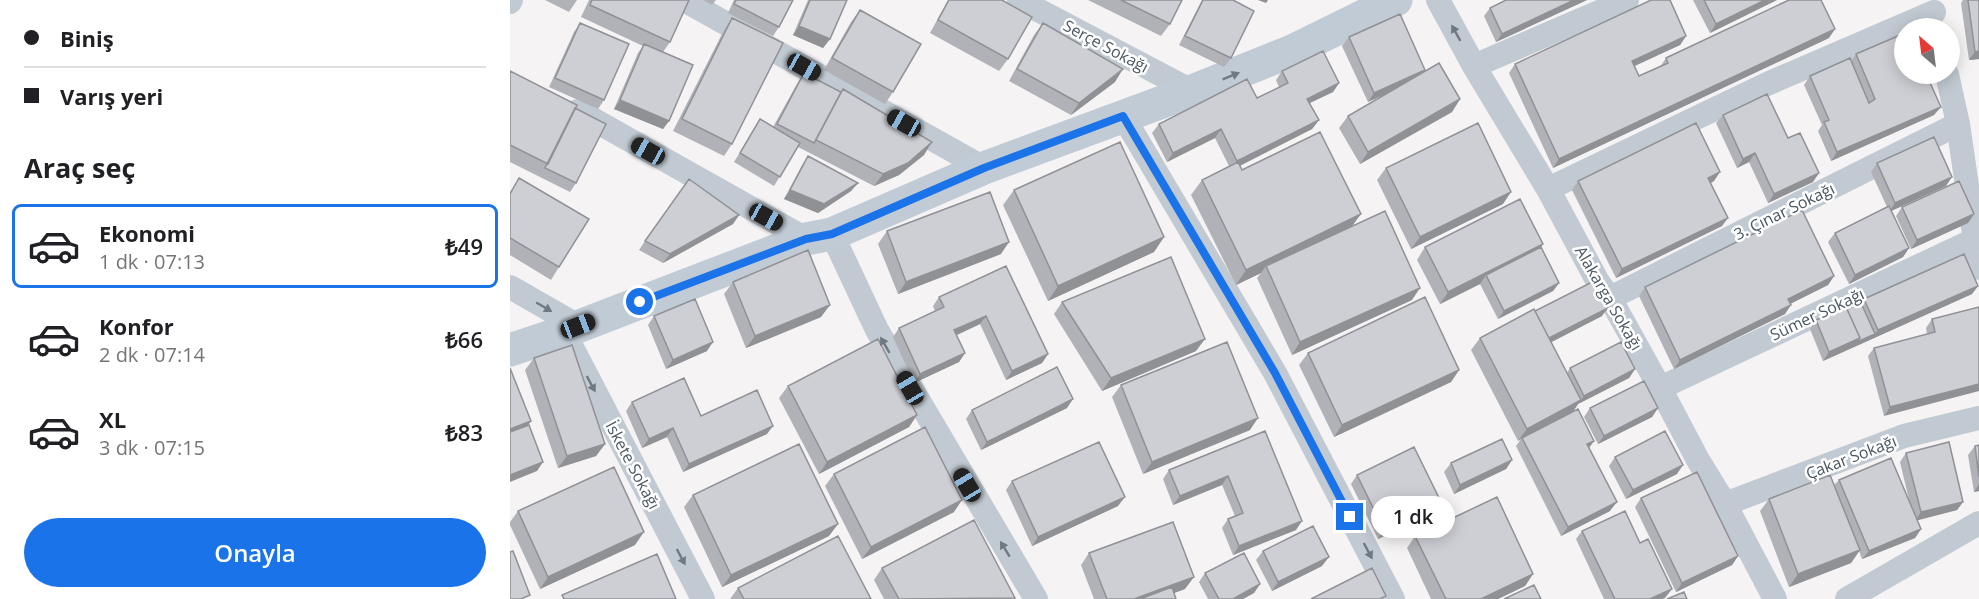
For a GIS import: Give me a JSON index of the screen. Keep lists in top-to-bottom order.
{
  "streets": {
    "street": [
      "Serçe Sokağı",
      "3. Çınar Sokağı",
      "Alakarga Sokağı",
      "Sümer Sokağı",
      "Çakar Sokağı",
      "İskete Sokağı"
    ]
  },
  "crossings": [
    ["3. Çınar Sokağı", "Alakarga Sokağı"],
    ["Alakarga Sokağı", "Sümer Sokağı"],
    ["Alakarga Sokağı", "Çakar Sokağı"]
  ],
  "one_way": ["İskete Sokağı"],
  "north": "top left",
  "page": {
    "banner": ["Biniş", "Varış yeri"],
    "heading": "Araç seç",
    "list": [
      {
        "name": "Ekonomi",
        "note": "1 dk · 07:13",
        "value": "₺49"
      },
      {
        "name": "Konfor",
        "note": "2 dk · 07:14",
        "value": "₺66"
      },
      {
        "name": "XL",
        "note": "3 dk · 07:15",
        "value": "₺83"
      }
    ],
    "bubble": "1 dk",
    "buttons": "Onayla"
  }
}
